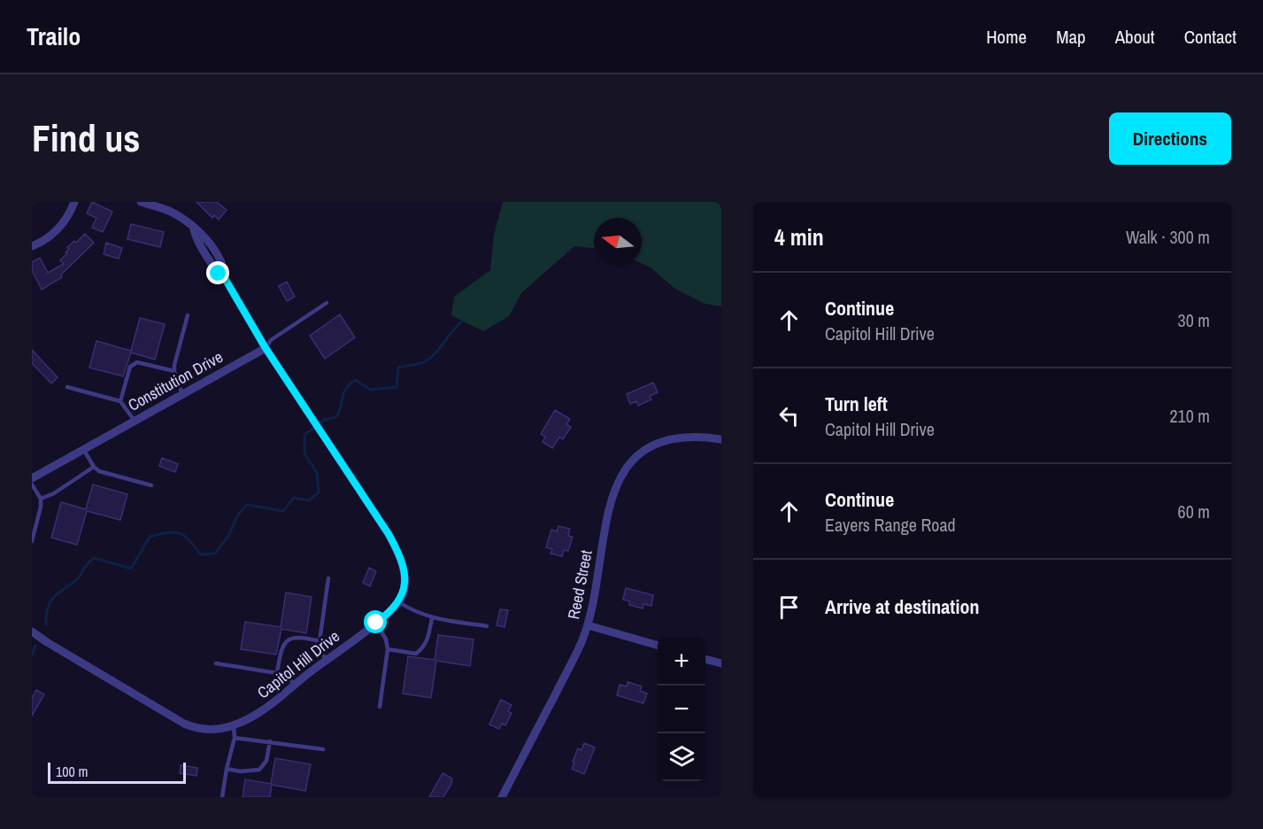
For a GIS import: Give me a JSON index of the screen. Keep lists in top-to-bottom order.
{
  "streets": {
    "street": ["Constitution Drive", "Reed Street", "Capitol Hill Drive"]
  },
  "scale_bar": "100 m",
  "north": "left",
  "page": {
    "header": "Trailo",
    "nav": [
      "Home",
      "Map",
      "About",
      "Contact"
    ],
    "buttons": "Directions",
    "title": "Find us",
    "heading": ["4 min", "Walk · 300 m"],
    "list": [
      ["Continue", "Capitol Hill Drive", "30 m"],
      ["Turn left", "Capitol Hill Drive", "210 m"],
      ["Continue", "Eayers Range Road", "60 m"],
      "Arrive at destination"
    ],
    "map_buttons": ["+", "−"],
    "scale": "100 m"
  }
}
